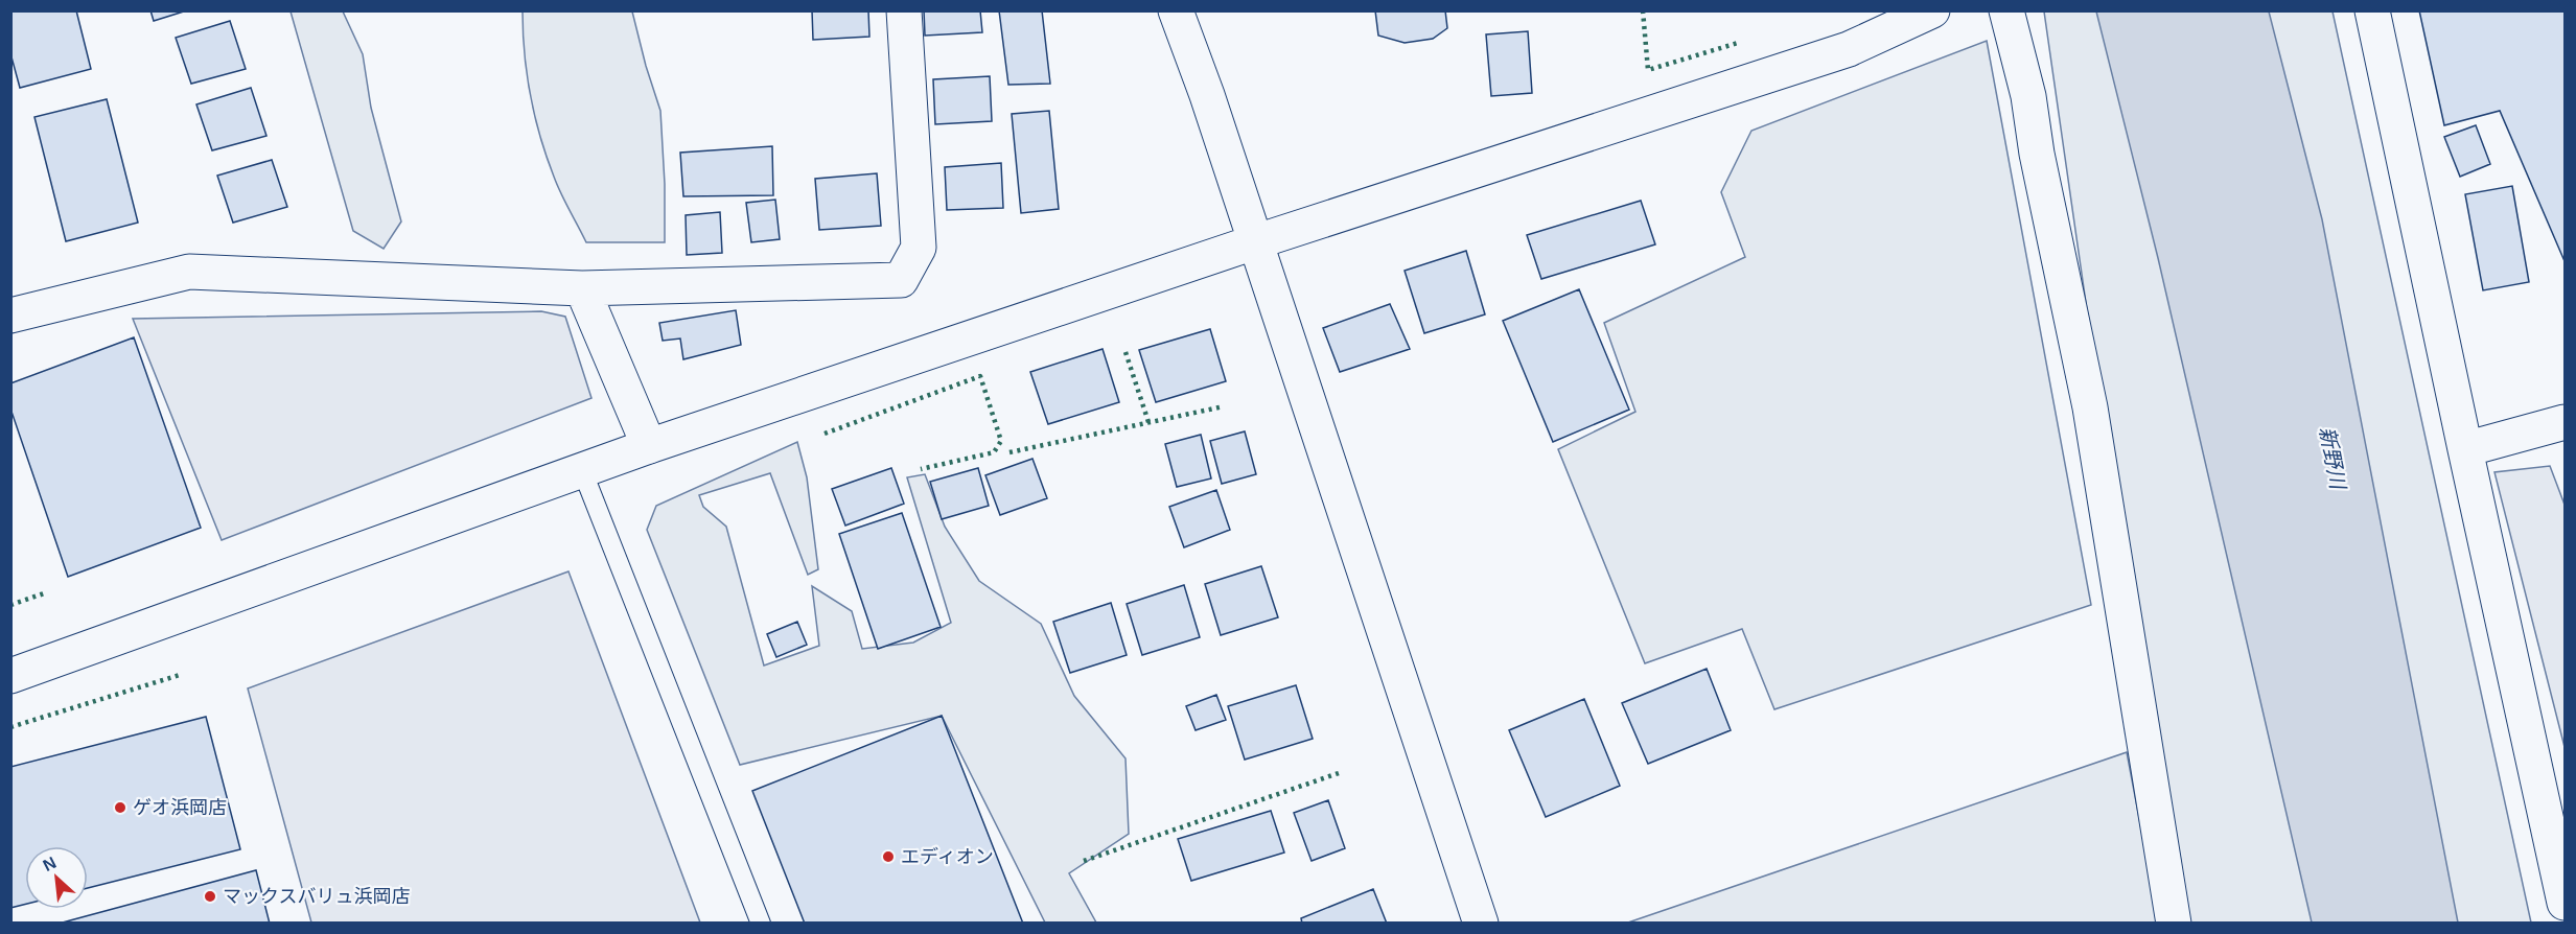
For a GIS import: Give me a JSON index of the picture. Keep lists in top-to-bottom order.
{
  "water": ["新野川"],
  "places": ["ゲオ浜岡店", "エディオン", "マックスバリュ浜岡店"],
  "north": "top left"
}
